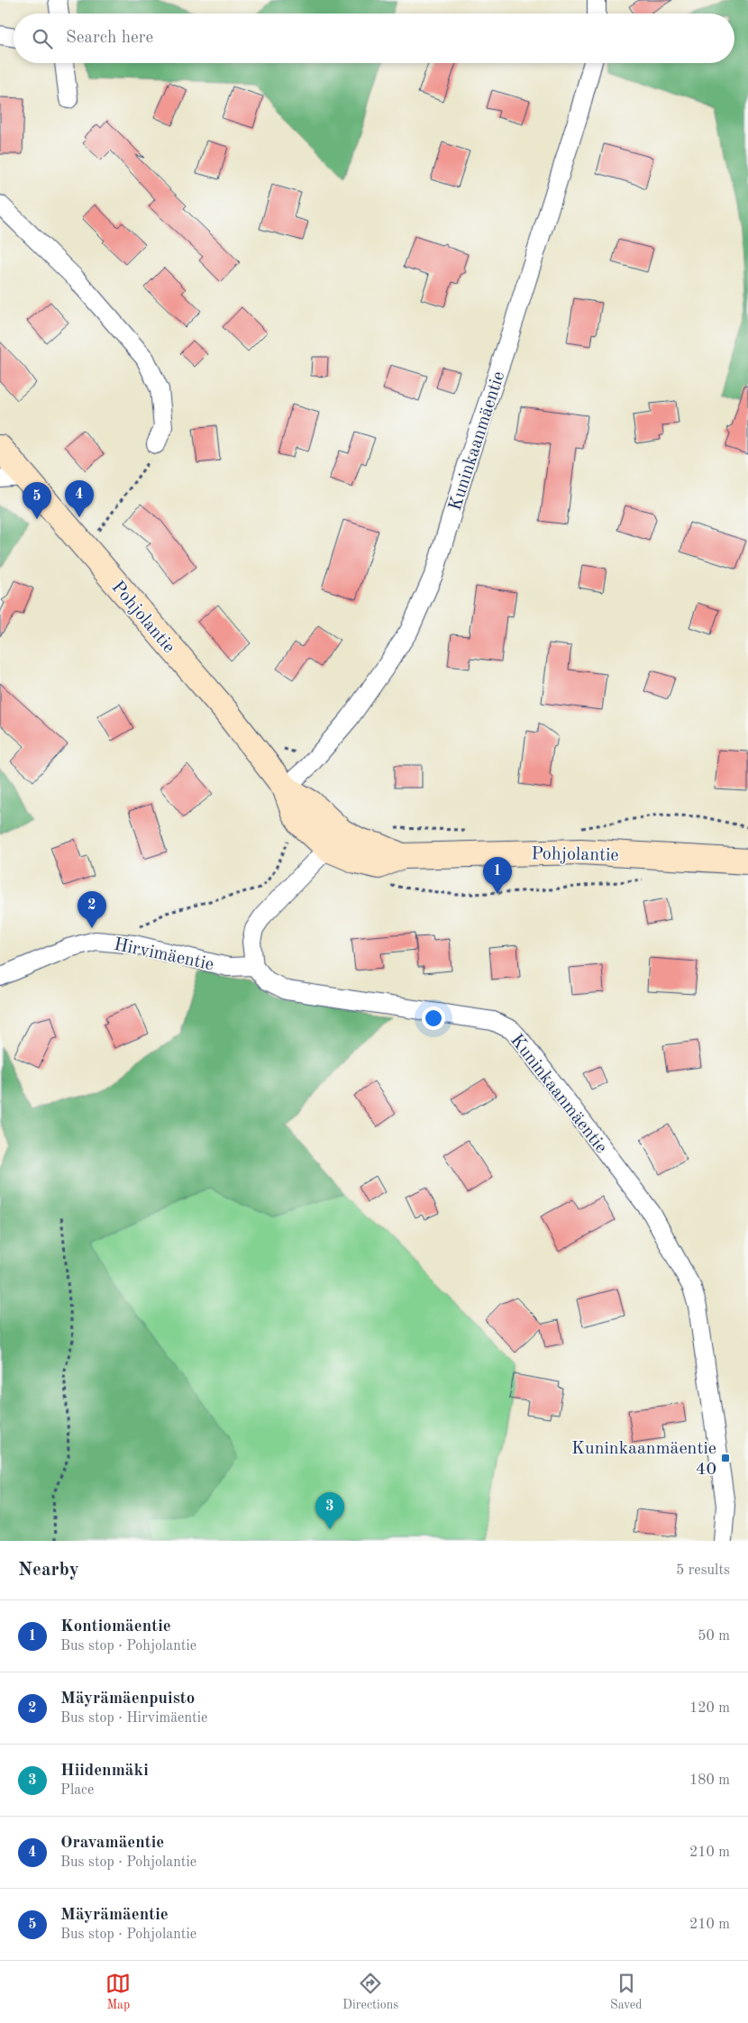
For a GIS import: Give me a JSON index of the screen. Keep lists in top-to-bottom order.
{
  "streets": {
    "street": ["Kuninkaanmäentie", "Pohjolantie", "Hirvimäentie"]
  },
  "crossings": [
    ["Kuninkaanmäentie", "Pohjolantie"],
    ["Kuninkaanmäentie", "Hirvimäentie"]
  ],
  "places": {
    "transit": ["Kuninkaanmäentie 40"]
  },
  "page": {
    "search": "Search here",
    "pins": [
      "4",
      "5",
      "1",
      "2",
      "3"
    ],
    "heading": ["Nearby", "5 results"],
    "list": [
      {
        "mark": "1",
        "name": "Kontiomäentie",
        "note": "Bus stop · Pohjolantie",
        "value": "50 m"
      },
      {
        "mark": "2",
        "name": "Mäyrämäenpuisto",
        "note": "Bus stop · Hirvimäentie",
        "value": "120 m"
      },
      {
        "mark": "3",
        "name": "Hiidenmäki",
        "note": "Place",
        "value": "180 m"
      },
      {
        "mark": "4",
        "name": "Oravamäentie",
        "note": "Bus stop · Pohjolantie",
        "value": "210 m"
      },
      {
        "mark": "5",
        "name": "Mäyrämäentie",
        "note": "Bus stop · Pohjolantie",
        "value": "210 m"
      }
    ],
    "nav": ["Map", "Directions", "Saved"]
  }
}
